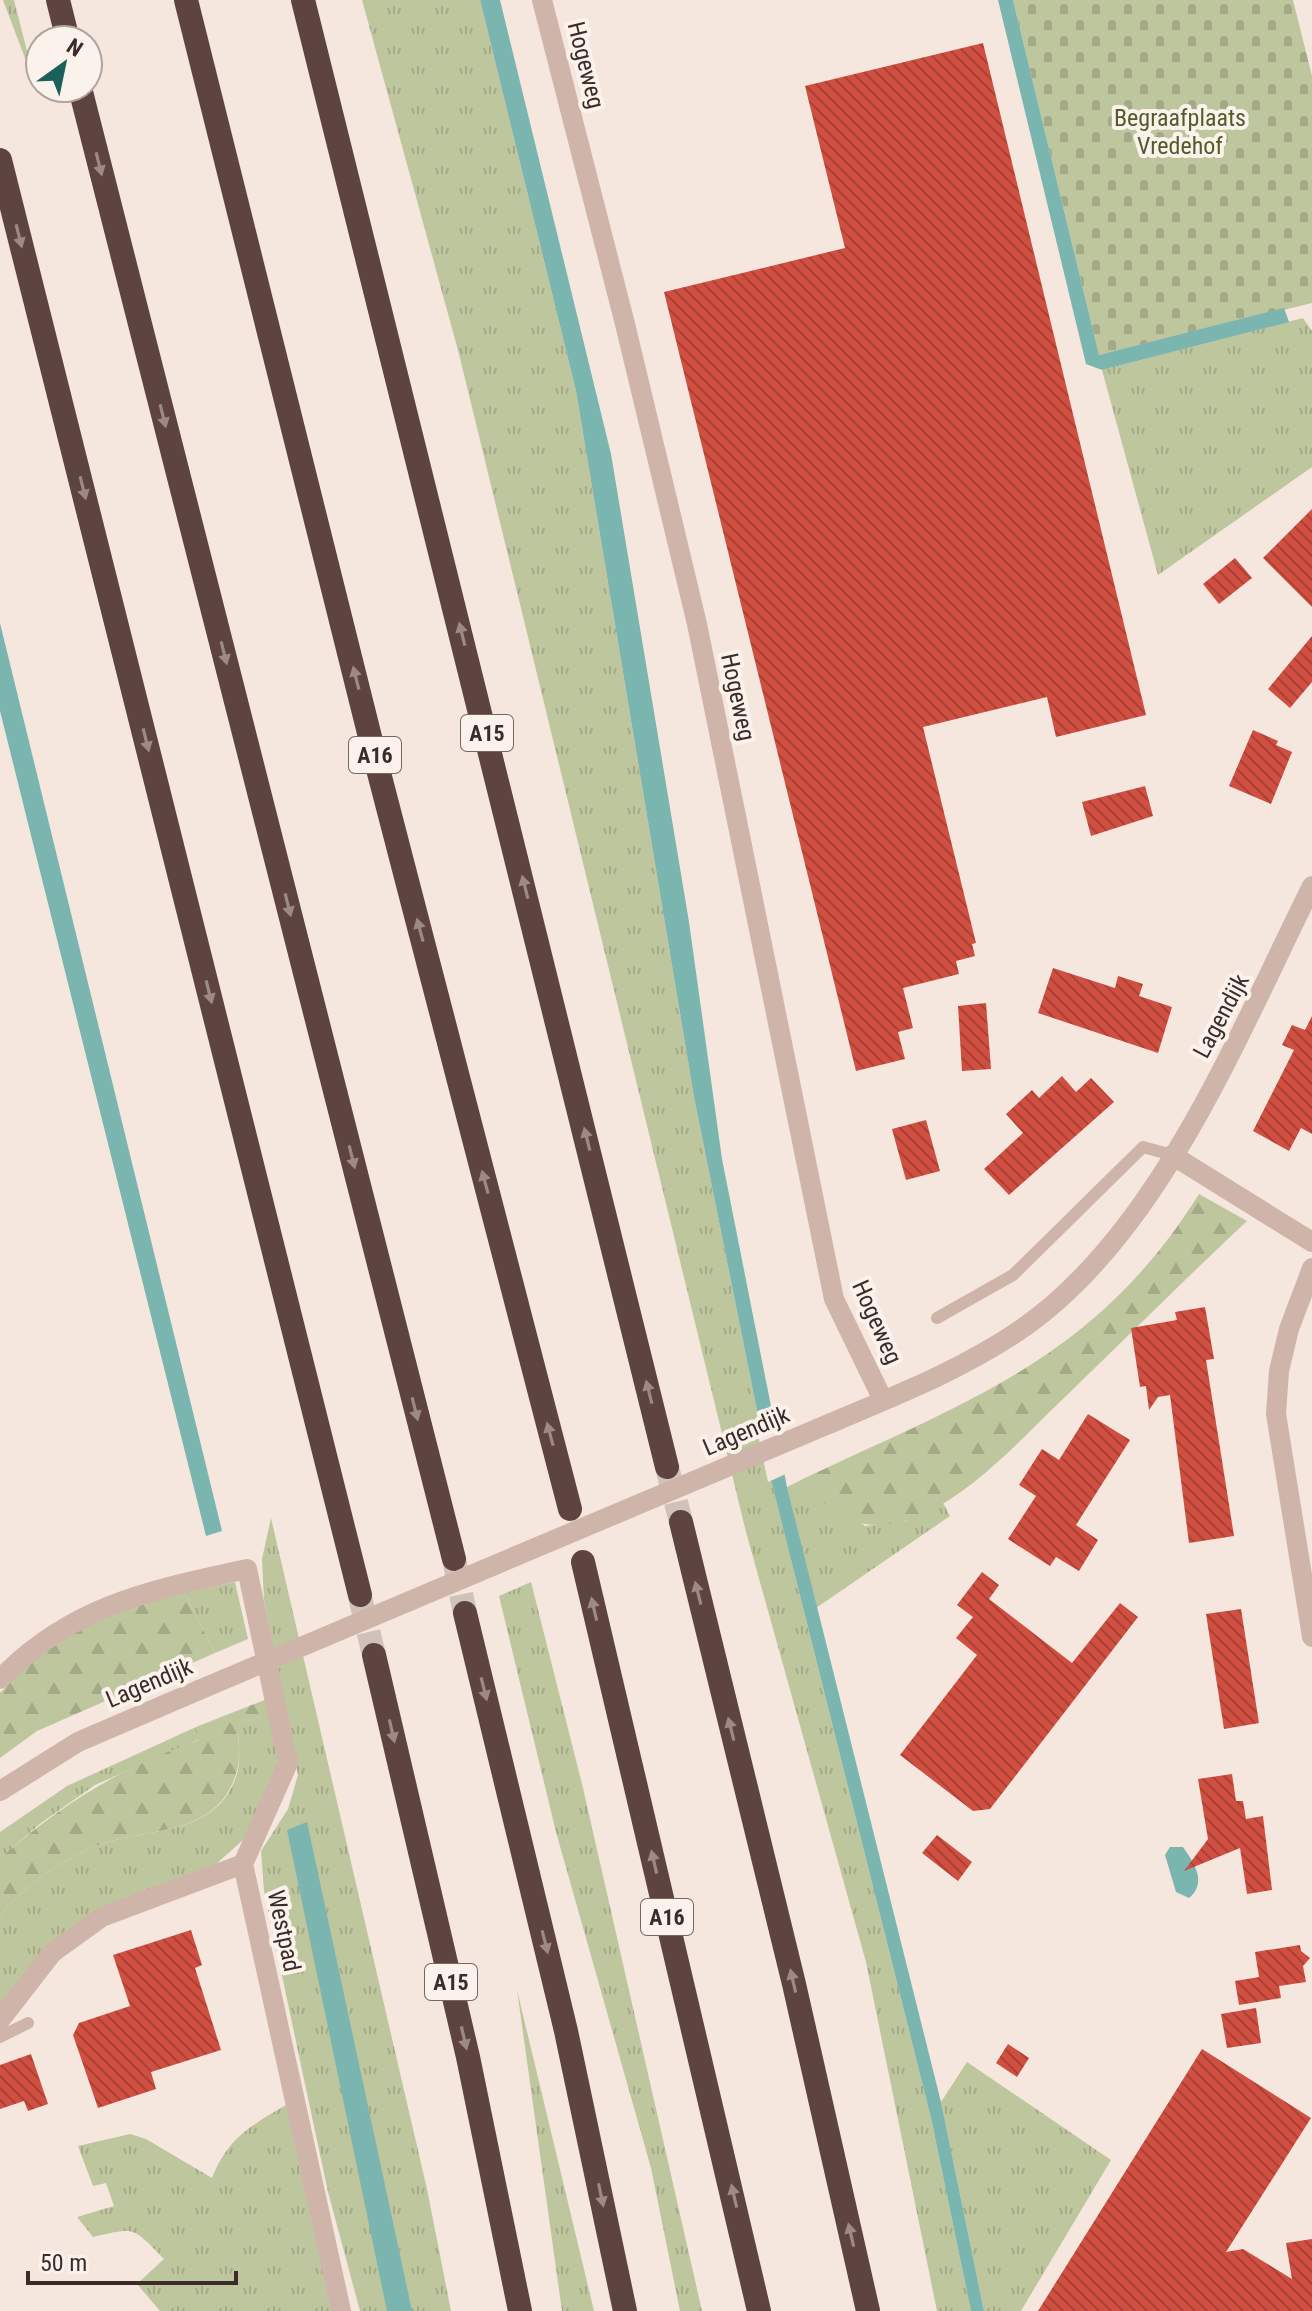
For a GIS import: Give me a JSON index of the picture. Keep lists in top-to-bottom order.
{
  "streets": {
    "highway": ["A15", "A16"],
    "street": ["Hogeweg", "Lagendijk", "Westpad"]
  },
  "crossings": [
    ["Hogeweg", "Lagendijk"]
  ],
  "parks": ["Begraafplaats Vredehof"],
  "scale_bar": "50 m",
  "north": "top right"
}
